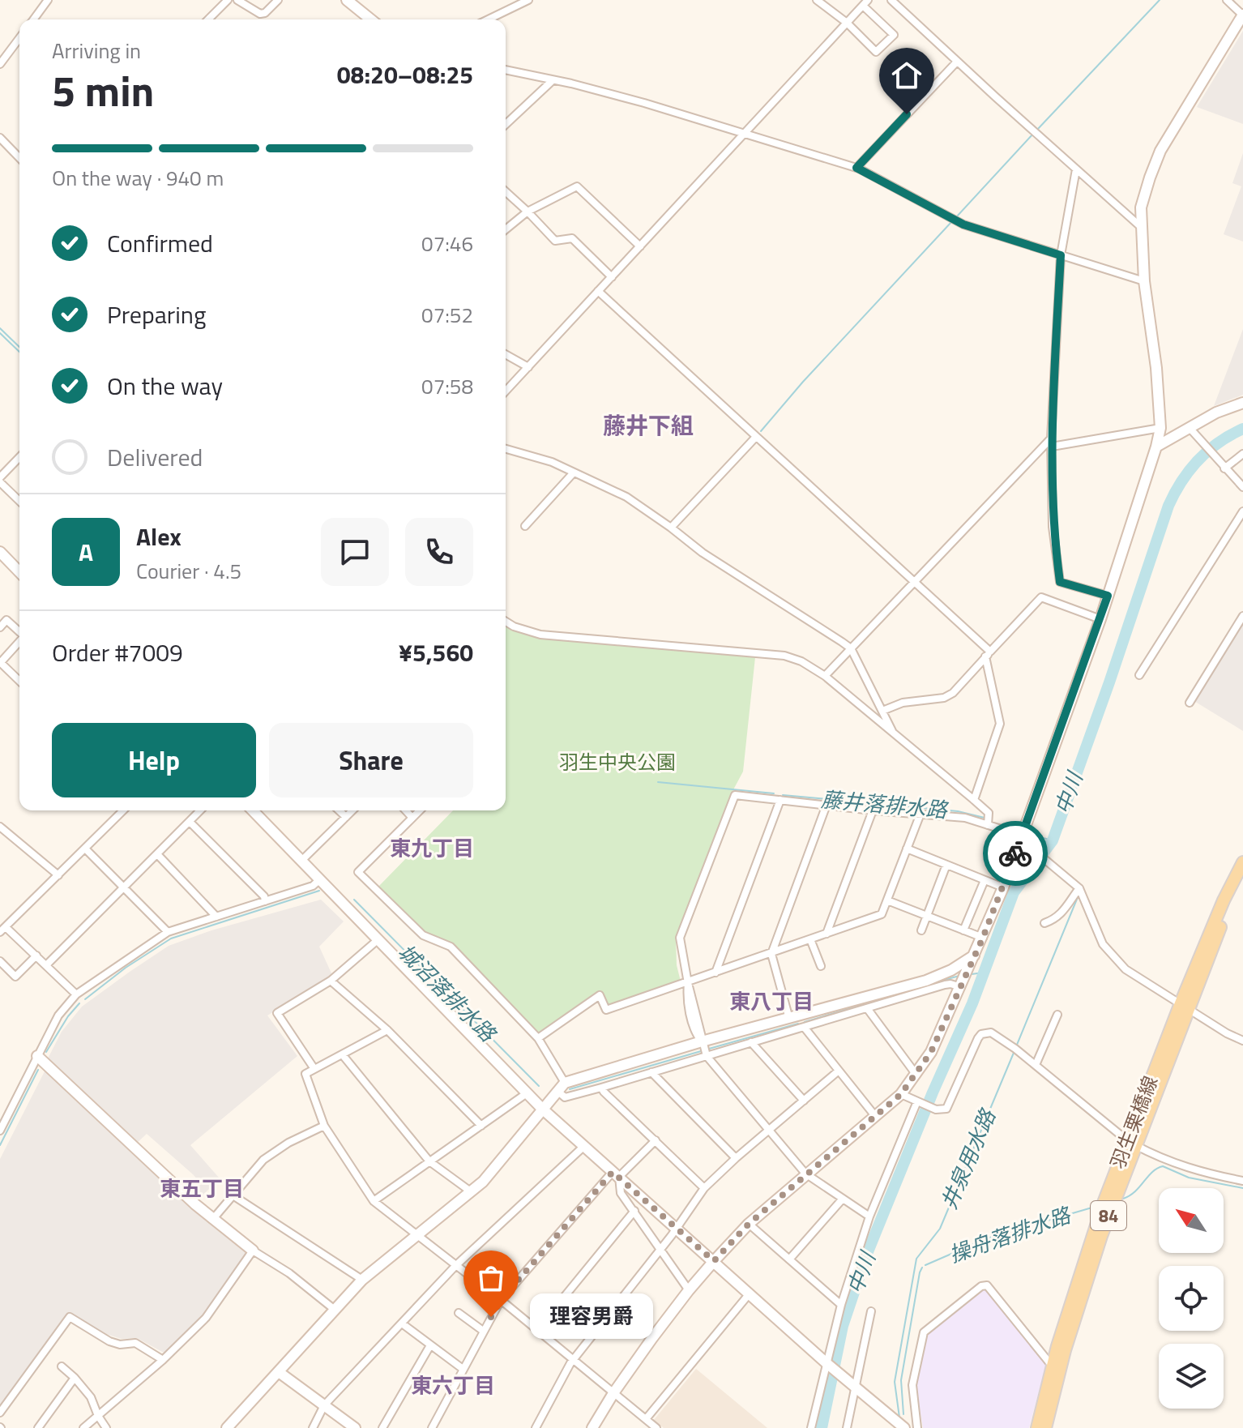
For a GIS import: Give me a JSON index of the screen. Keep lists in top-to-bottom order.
{
  "streets": {
    "main road": ["羽生栗橋線", "84"]
  },
  "districts": [
    "藤井下組",
    "東九丁目",
    "東八丁目",
    "東五丁目",
    "東六丁目"
  ],
  "water": [
    "中川",
    "藤井落排水路",
    "城沼落排水路",
    "井泉用水路",
    "操舟落排水路"
  ],
  "parks": ["羽生中央公園"],
  "places": ["理容男爵"],
  "north": "top left",
  "page": {
    "heading": ["5 min", "Arriving in", "08:20–08:25"],
    "panel": [
      "Alex",
      "Courier · 4.5",
      "Order #7009",
      "¥5,560"
    ],
    "bar": "On the way · 940 m",
    "list": [
      ["Confirmed", "07:46"],
      ["Preparing", "07:52"],
      ["On the way", "07:58"],
      "Delivered"
    ],
    "round": "A",
    "buttons": ["Help", "Share"],
    "bubble": "理容男爵"
  }
}
